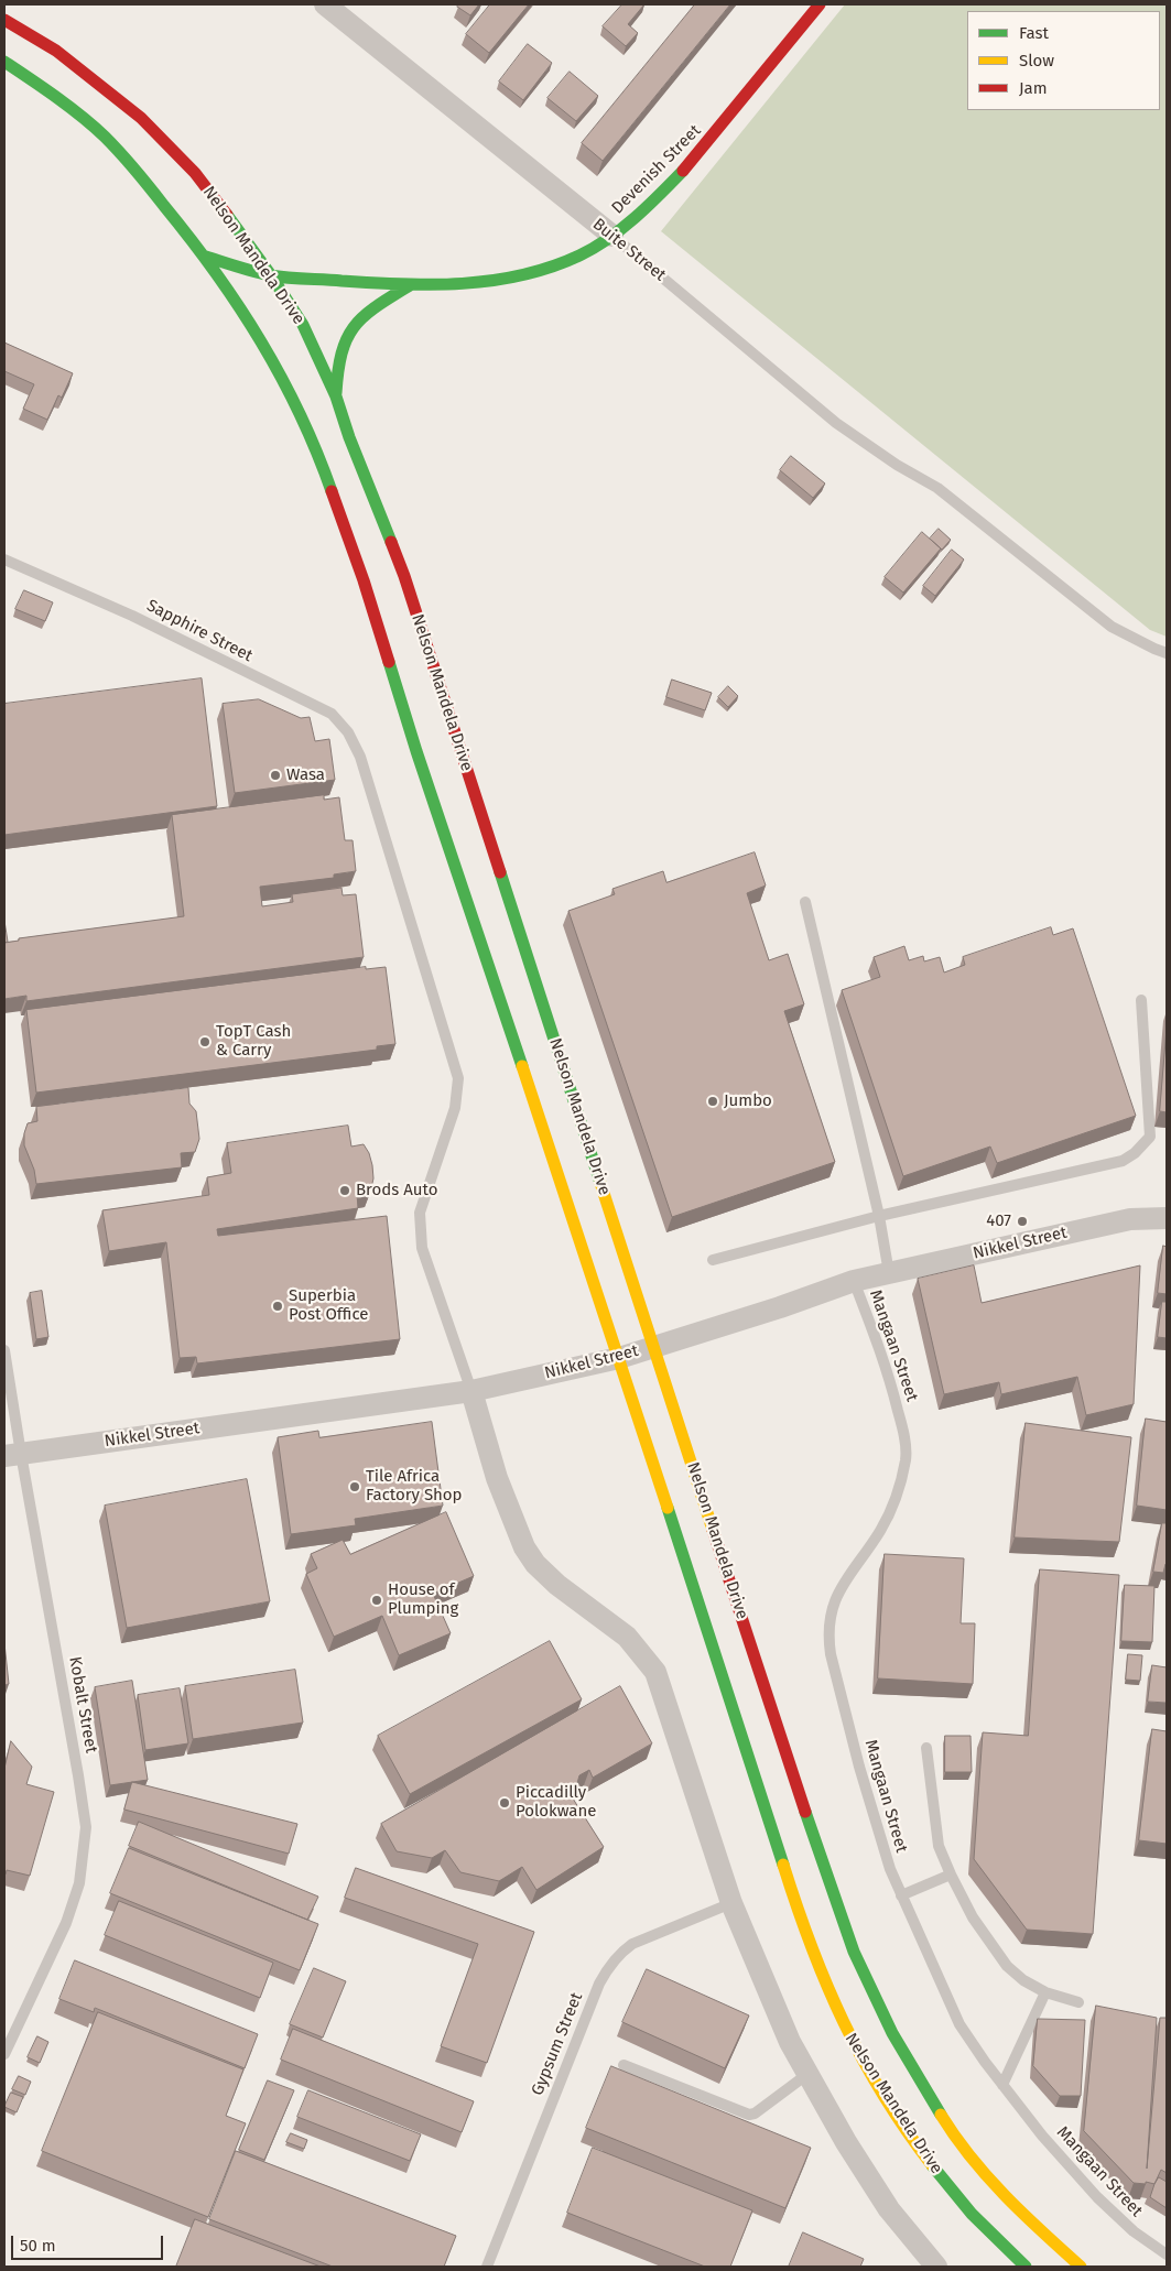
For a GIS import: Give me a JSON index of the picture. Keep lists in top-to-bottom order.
{
  "streets": {
    "main road": ["Devenish Street", "Nelson Mandela Drive"],
    "street": ["Buite Street", "Nikkel Street"],
    "lane": [
      "Sapphire Street",
      "Mangaan Street",
      "Kobalt Street",
      "Gypsum Street"
    ]
  },
  "crossings": [
    ["Devenish Street", "Buite Street"],
    ["Devenish Street", "Nelson Mandela Drive"],
    ["Nelson Mandela Drive", "Nikkel Street"],
    ["Sapphire Street", "Nikkel Street"],
    ["Nikkel Street", "Mangaan Street"],
    ["Nikkel Street", "Kobalt Street"]
  ],
  "places": [
    "Wasa",
    "TopT Cash & Carry",
    "Jumbo",
    "Brods Auto",
    "407",
    "Superbia Post Office",
    "Tile Africa Factory Shop",
    "House of Plumping",
    "Piccadilly Polokwane"
  ],
  "legend": ["Fast", "Slow", "Jam"],
  "scale_bar": "50 m"
}
